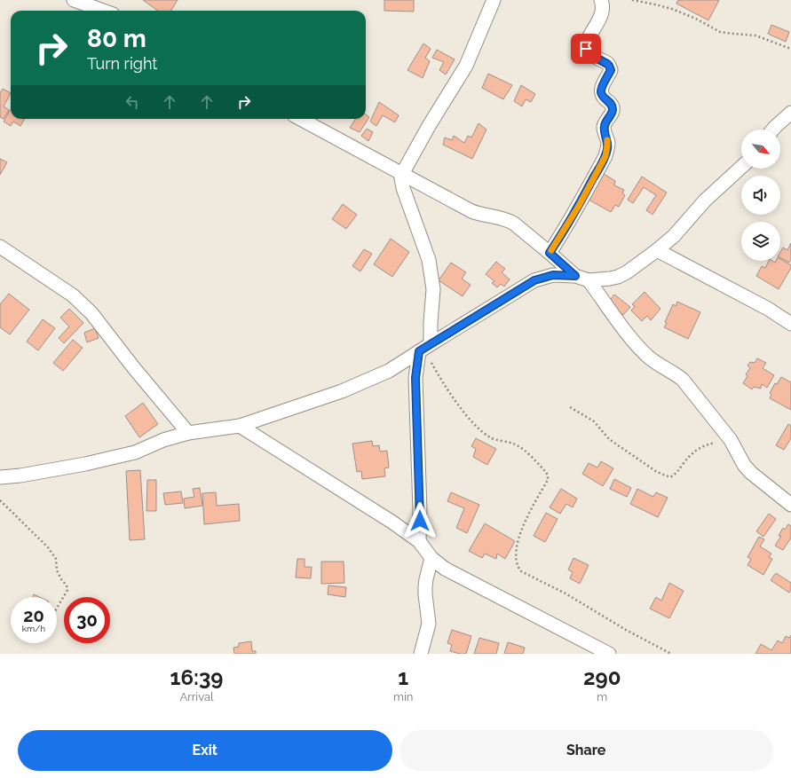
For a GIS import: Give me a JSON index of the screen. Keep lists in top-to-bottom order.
{
  "north": "bottom right",
  "page": {
    "turn": ["80 m", "Turn right"],
    "speed": "20 km/h",
    "limit": "30",
    "eta": [
      "16:39",
      "Arrival",
      "1",
      "min",
      "290",
      "m"
    ],
    "buttons": ["Exit", "Share"]
  }
}
